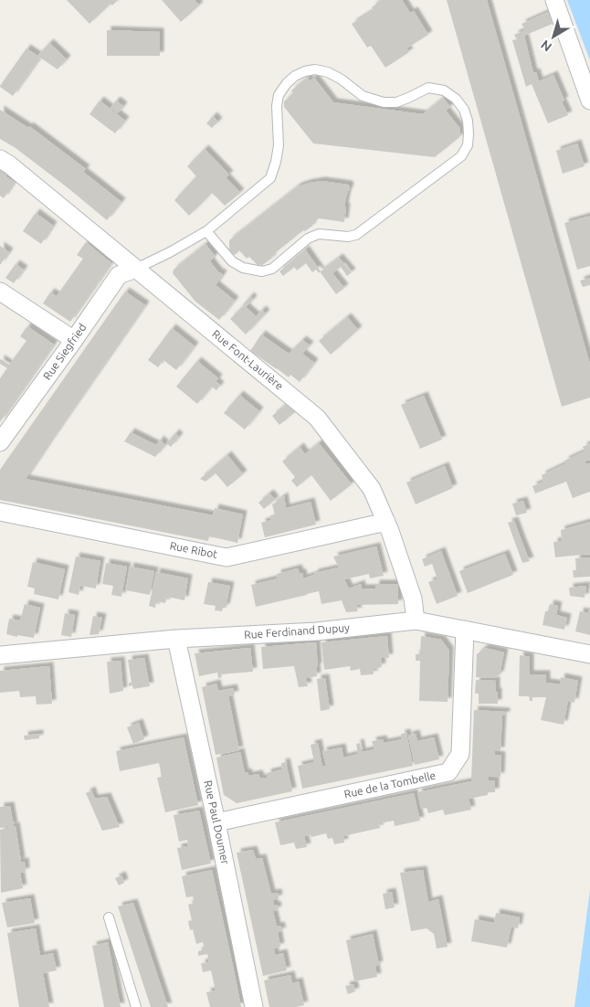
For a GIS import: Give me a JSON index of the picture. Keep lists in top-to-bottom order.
{
  "streets": {
    "street": [
      "Rue Siegfried",
      "Rue Font-Laurière",
      "Rue Ribot",
      "Rue Ferdinand Dupuy",
      "Rue de la Tombelle",
      "Rue Paul Doumer"
    ]
  },
  "crossings": [
    ["Rue Siegfried", "Rue Font-Laurière"],
    ["Rue Font-Laurière", "Rue Ribot"],
    ["Rue Font-Laurière", "Rue Ferdinand Dupuy"],
    ["Rue Ferdinand Dupuy", "Rue de la Tombelle"],
    ["Rue Ferdinand Dupuy", "Rue Paul Doumer"],
    ["Rue de la Tombelle", "Rue Paul Doumer"]
  ],
  "north": "bottom left"
}
